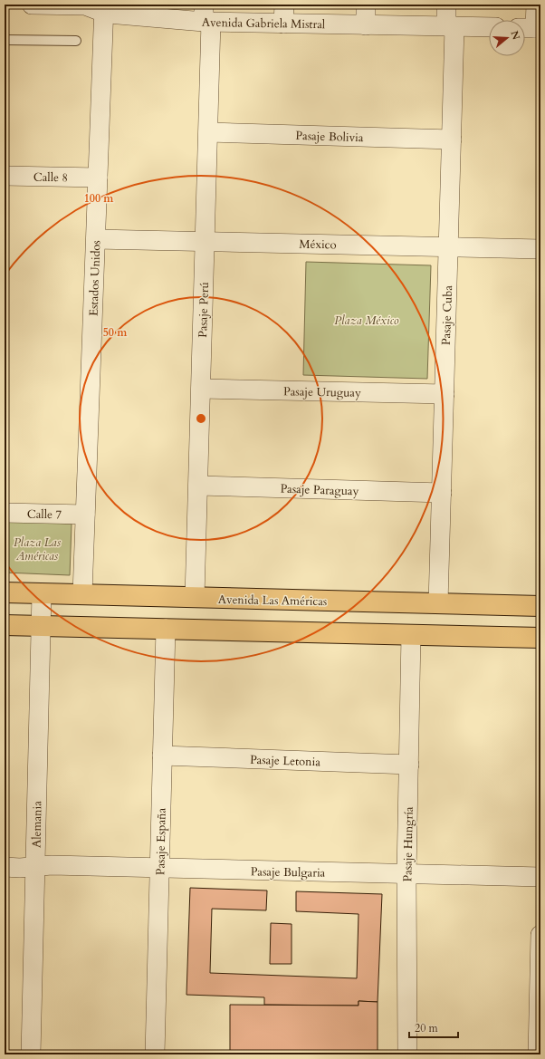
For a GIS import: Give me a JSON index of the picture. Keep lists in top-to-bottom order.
{
  "streets": {
    "main road": ["Avenida Las Américas"],
    "street": [
      "Avenida Gabriela Mistral",
      "Pasaje Bolivia",
      "Calle 8",
      "México",
      "Estados Unidos",
      "Pasaje Perú",
      "Pasaje Cuba",
      "Pasaje Uruguay",
      "Pasaje Paraguay",
      "Calle 7",
      "Pasaje Letonia",
      "Alemania",
      "Pasaje España",
      "Pasaje Hungría",
      "Pasaje Bulgaria"
    ]
  },
  "crossings": [
    ["Avenida Gabriela Mistral", "Estados Unidos"],
    ["Avenida Gabriela Mistral", "Pasaje Perú"],
    ["Avenida Gabriela Mistral", "Pasaje Cuba"],
    ["Pasaje Bolivia", "Pasaje Perú"],
    ["Pasaje Bolivia", "Pasaje Cuba"],
    ["Calle 8", "Estados Unidos"],
    ["México", "Estados Unidos"],
    ["México", "Pasaje Perú"],
    ["México", "Pasaje Cuba"],
    ["Estados Unidos", "Calle 7"],
    ["Estados Unidos", "Avenida Las Américas"],
    ["Pasaje Perú", "Pasaje Uruguay"],
    ["Pasaje Perú", "Pasaje Paraguay"],
    ["Pasaje Perú", "Avenida Las Américas"],
    ["Pasaje Cuba", "Pasaje Uruguay"],
    ["Pasaje Cuba", "Pasaje Paraguay"],
    ["Pasaje Cuba", "Avenida Las Américas"],
    ["Avenida Las Américas", "Alemania"],
    ["Pasaje Letonia", "Pasaje España"],
    ["Pasaje Letonia", "Pasaje Hungría"],
    ["Alemania", "Pasaje Bulgaria"],
    ["Pasaje España", "Pasaje Bulgaria"],
    ["Pasaje Hungría", "Pasaje Bulgaria"]
  ],
  "parks": ["Plaza México", "Plaza Las Américas"],
  "scale_bar": "20 m",
  "north": "right",
  "rings": ["100 m", "50 m"]
}
